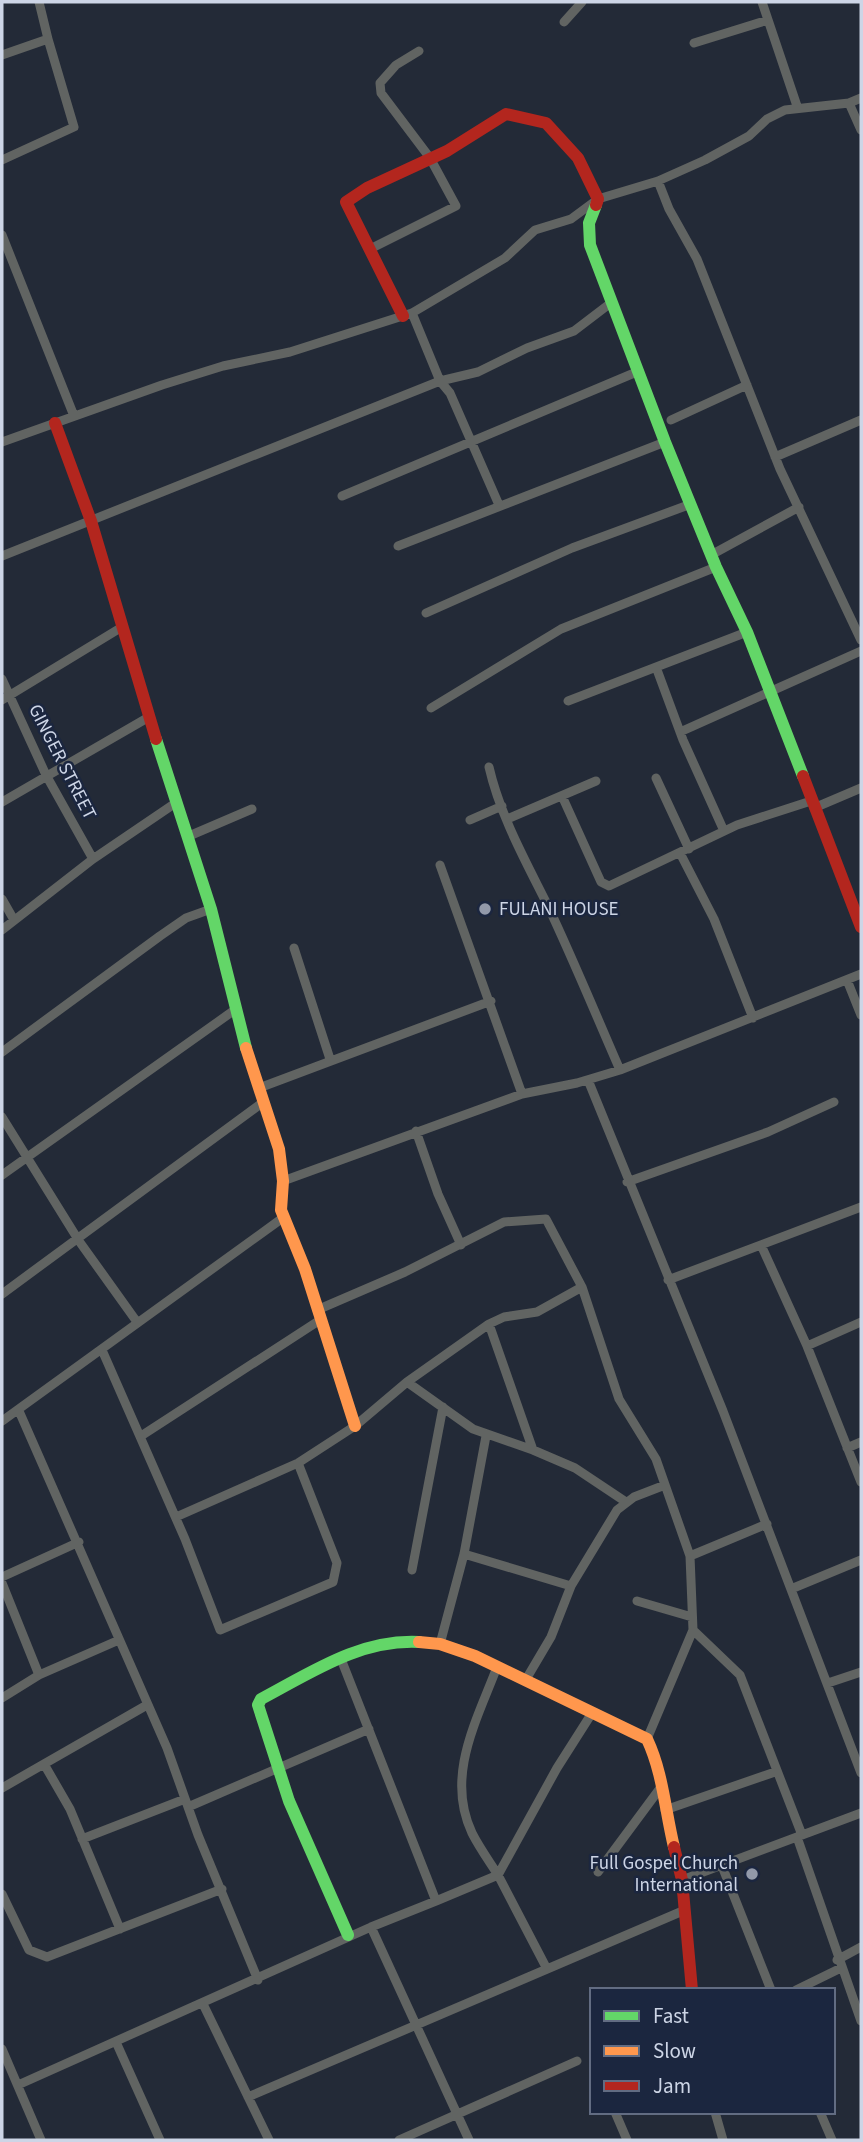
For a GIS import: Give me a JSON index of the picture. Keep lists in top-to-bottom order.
{
  "streets": {
    "street": ["GINGER STREET"]
  },
  "places": ["FULANI HOUSE", "Full Gospel Church International"],
  "legend": ["Fast", "Slow", "Jam"]
}
